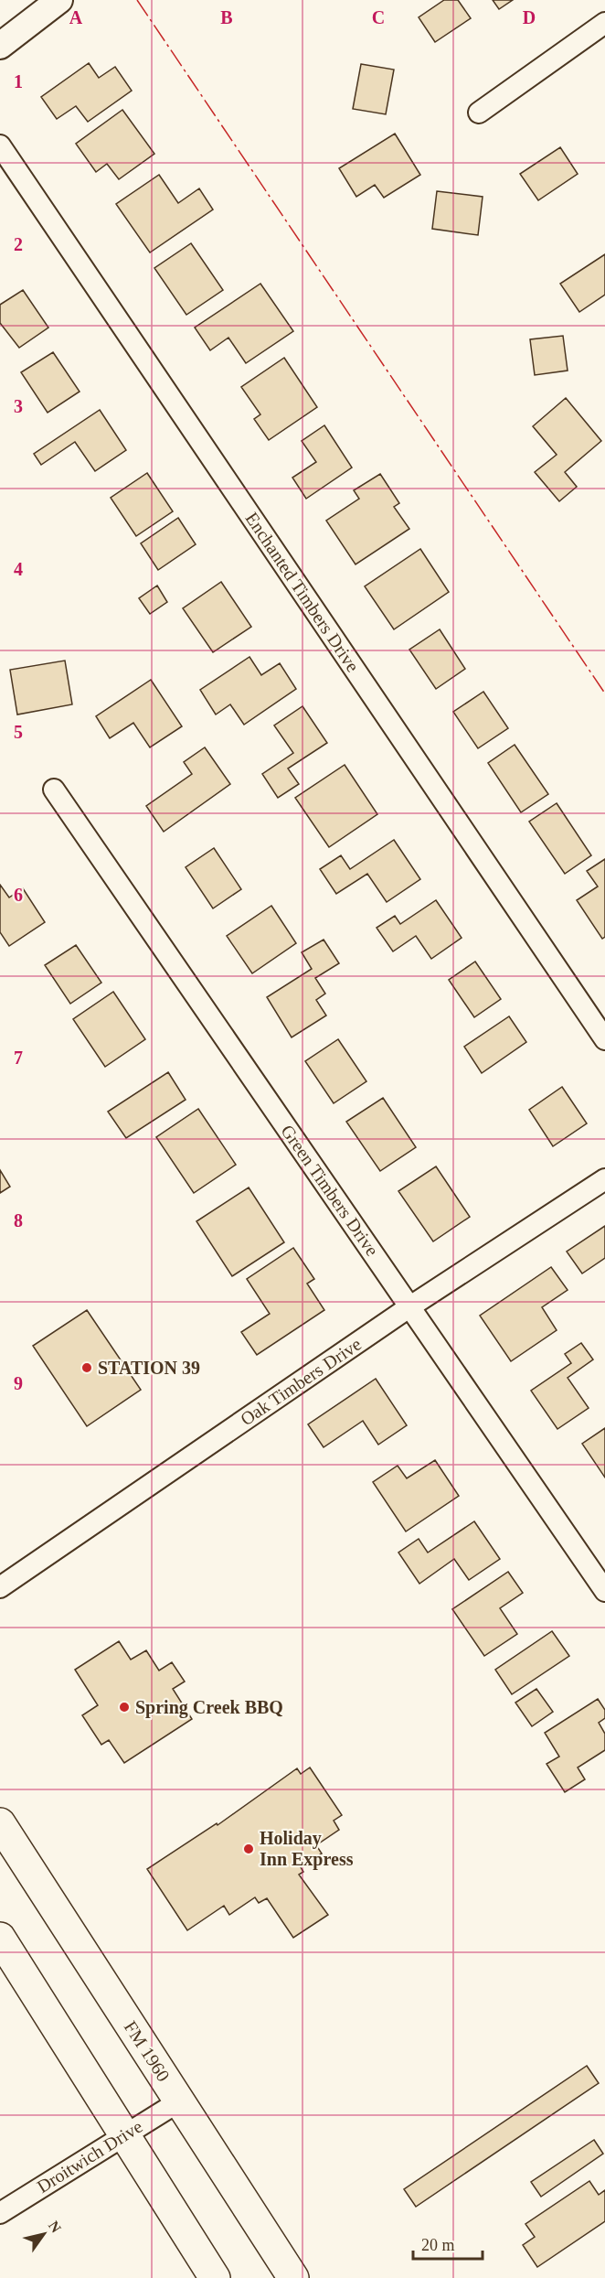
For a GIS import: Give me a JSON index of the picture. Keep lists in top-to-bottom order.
{
  "streets": {
    "main road": ["FM 1960"],
    "street": [
      "Enchanted Timbers Drive",
      "Green Timbers Drive",
      "Oak Timbers Drive",
      "Droitwich Drive"
    ]
  },
  "crossings": [
    ["Green Timbers Drive", "Oak Timbers Drive"],
    ["FM 1960", "Droitwich Drive"]
  ],
  "places": ["STATION 39", "Spring Creek BBQ", "Holiday Inn Express"],
  "scale_bar": "20 m",
  "north": "top right",
  "grid": {
    "columns": [
      "A",
      "B",
      "C",
      "D"
    ],
    "rows": [
      "1",
      "2",
      "3",
      "4",
      "5",
      "6",
      "7",
      "8",
      "9"
    ]
  }
}
